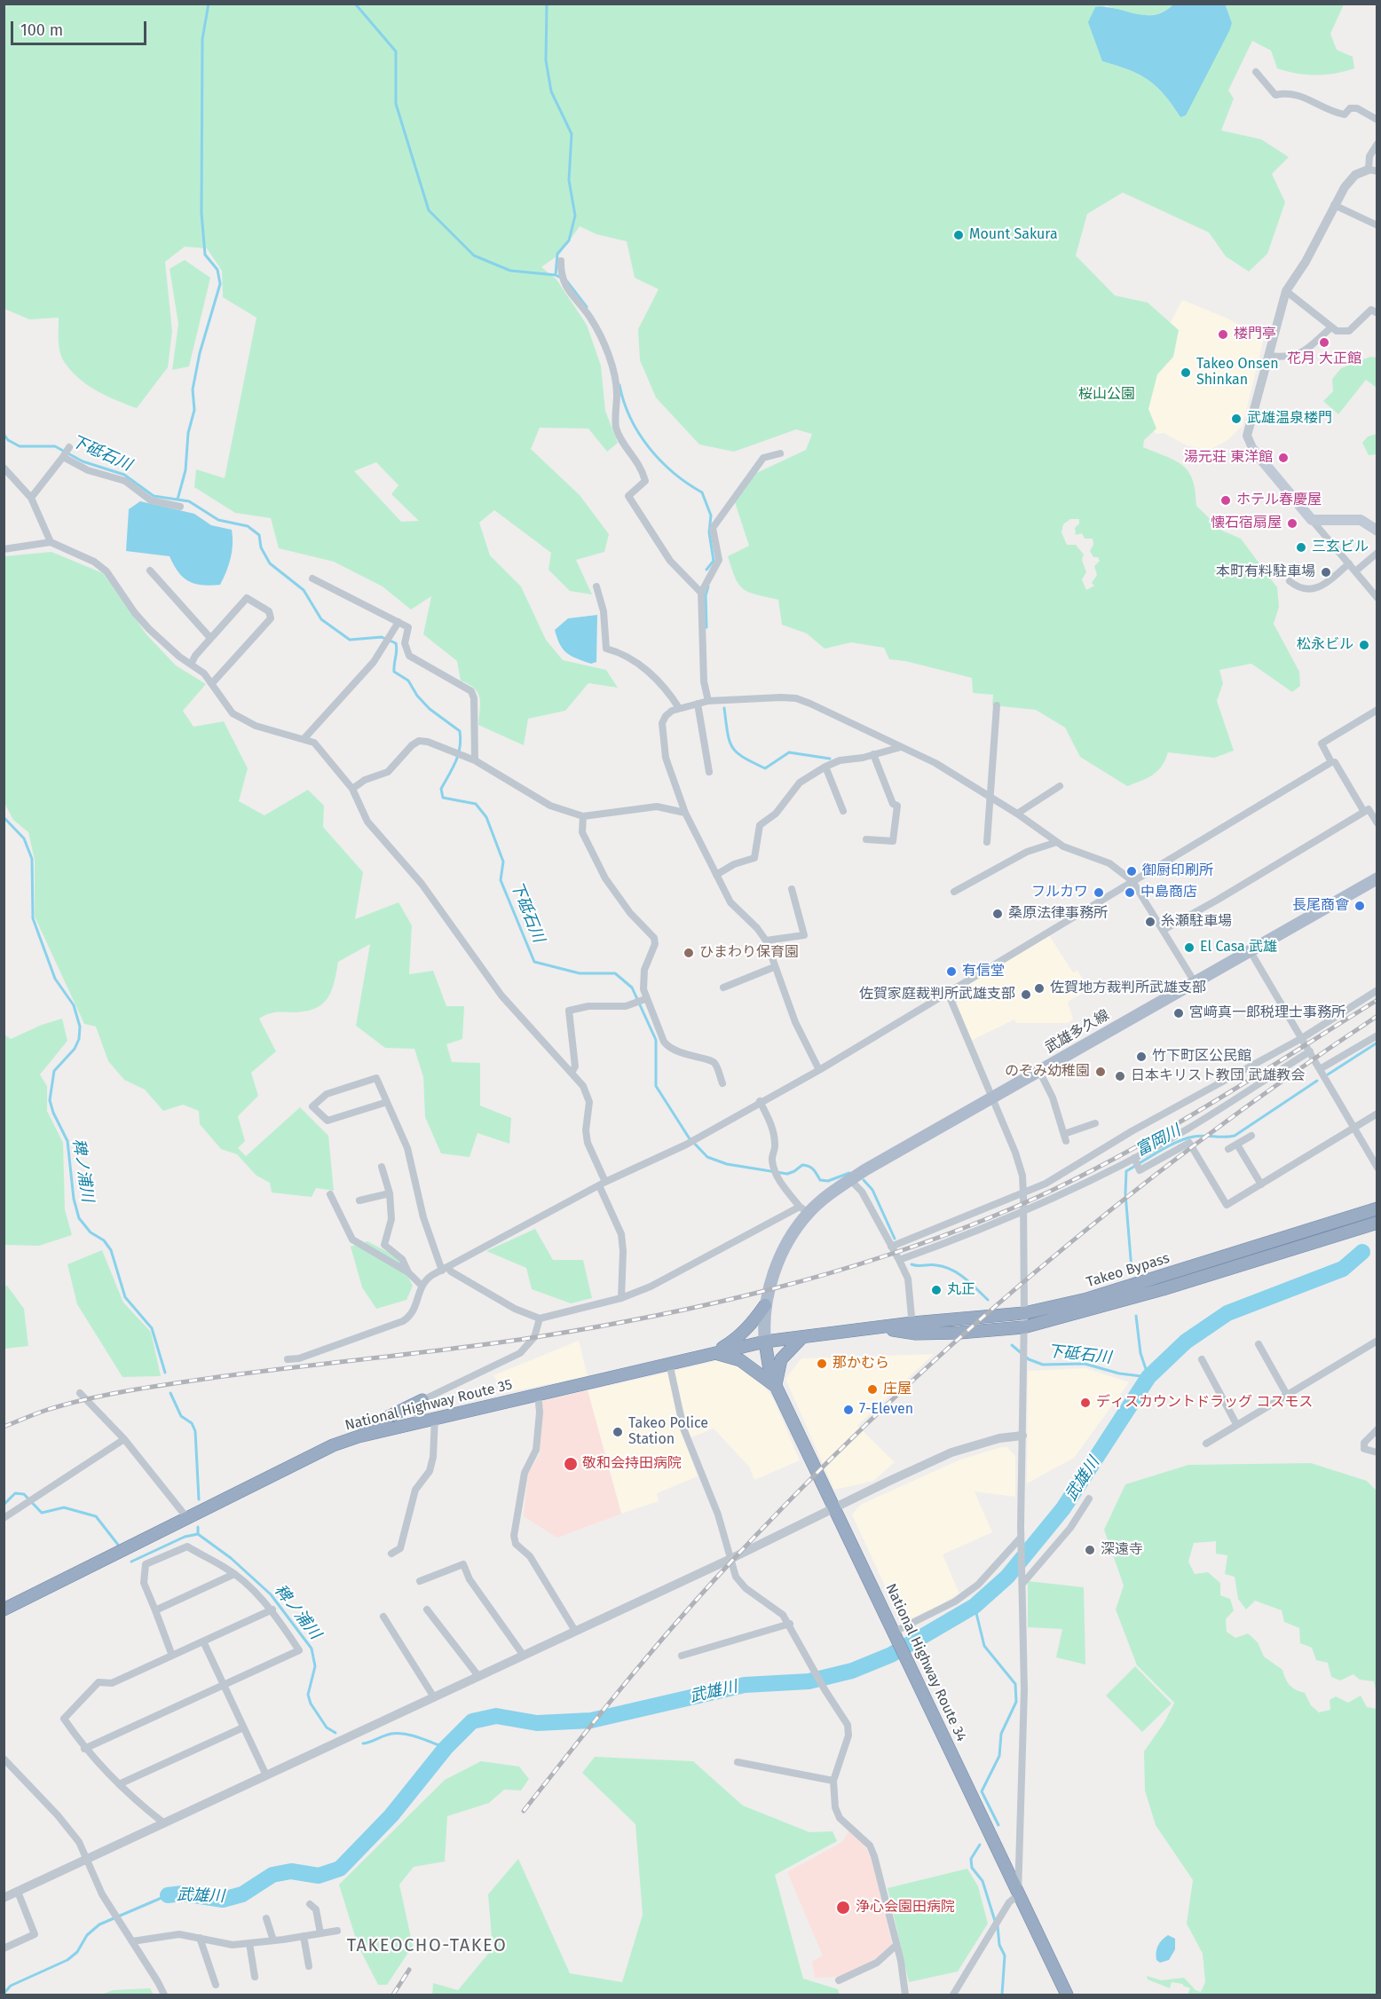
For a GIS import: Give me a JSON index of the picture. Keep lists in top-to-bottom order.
{
  "streets": {
    "highway": ["Takeo Bypass", "National Highway Route 35", "National Highway Route 34"],
    "main road": ["武雄多久線"]
  },
  "crossings": [
    ["武雄多久線", "Takeo Bypass"],
    ["武雄多久線", "National Highway Route 35"],
    ["武雄多久線", "National Highway Route 34"],
    ["Takeo Bypass", "National Highway Route 35"],
    ["Takeo Bypass", "National Highway Route 34"],
    ["National Highway Route 35", "National Highway Route 34"]
  ],
  "districts": ["TAKEOCHO-TAKEO"],
  "water": [
    "下砥石川",
    "富岡川",
    "稗ノ浦川",
    "武雄川"
  ],
  "parks": ["桜山公園"],
  "places": [
    "Mount Sakura",
    "楼門亭",
    "花月 大正館",
    "Takeo Onsen Shinkan",
    "武雄温泉楼門",
    "湯元荘 東洋館",
    "ホテル春慶屋",
    "懐石宿扇屋",
    "三玄ビル",
    "本町有料駐車場",
    "松永ビル",
    "御厨印刷所",
    "フルカワ",
    "中島商店",
    "長尾商會",
    "桑原法律事務所",
    "糸瀬駐車場",
    "El Casa 武雄",
    "ひまわり保育園",
    "有信堂",
    "佐賀地方裁判所武雄支部",
    "佐賀家庭裁判所武雄支部",
    "宮﨑真一郎税理士事務所",
    "竹下町区公民館",
    "のぞみ幼稚園",
    "日本キリスト教団 武雄教会",
    "丸正",
    "那かむら",
    "庄屋",
    "ディスカウントドラッグ コスモス",
    "7-Eleven",
    "Takeo Police Station",
    "敬和会持田病院",
    "深遠寺",
    "浄心会園田病院"
  ],
  "scale_bar": "100 m"
}
